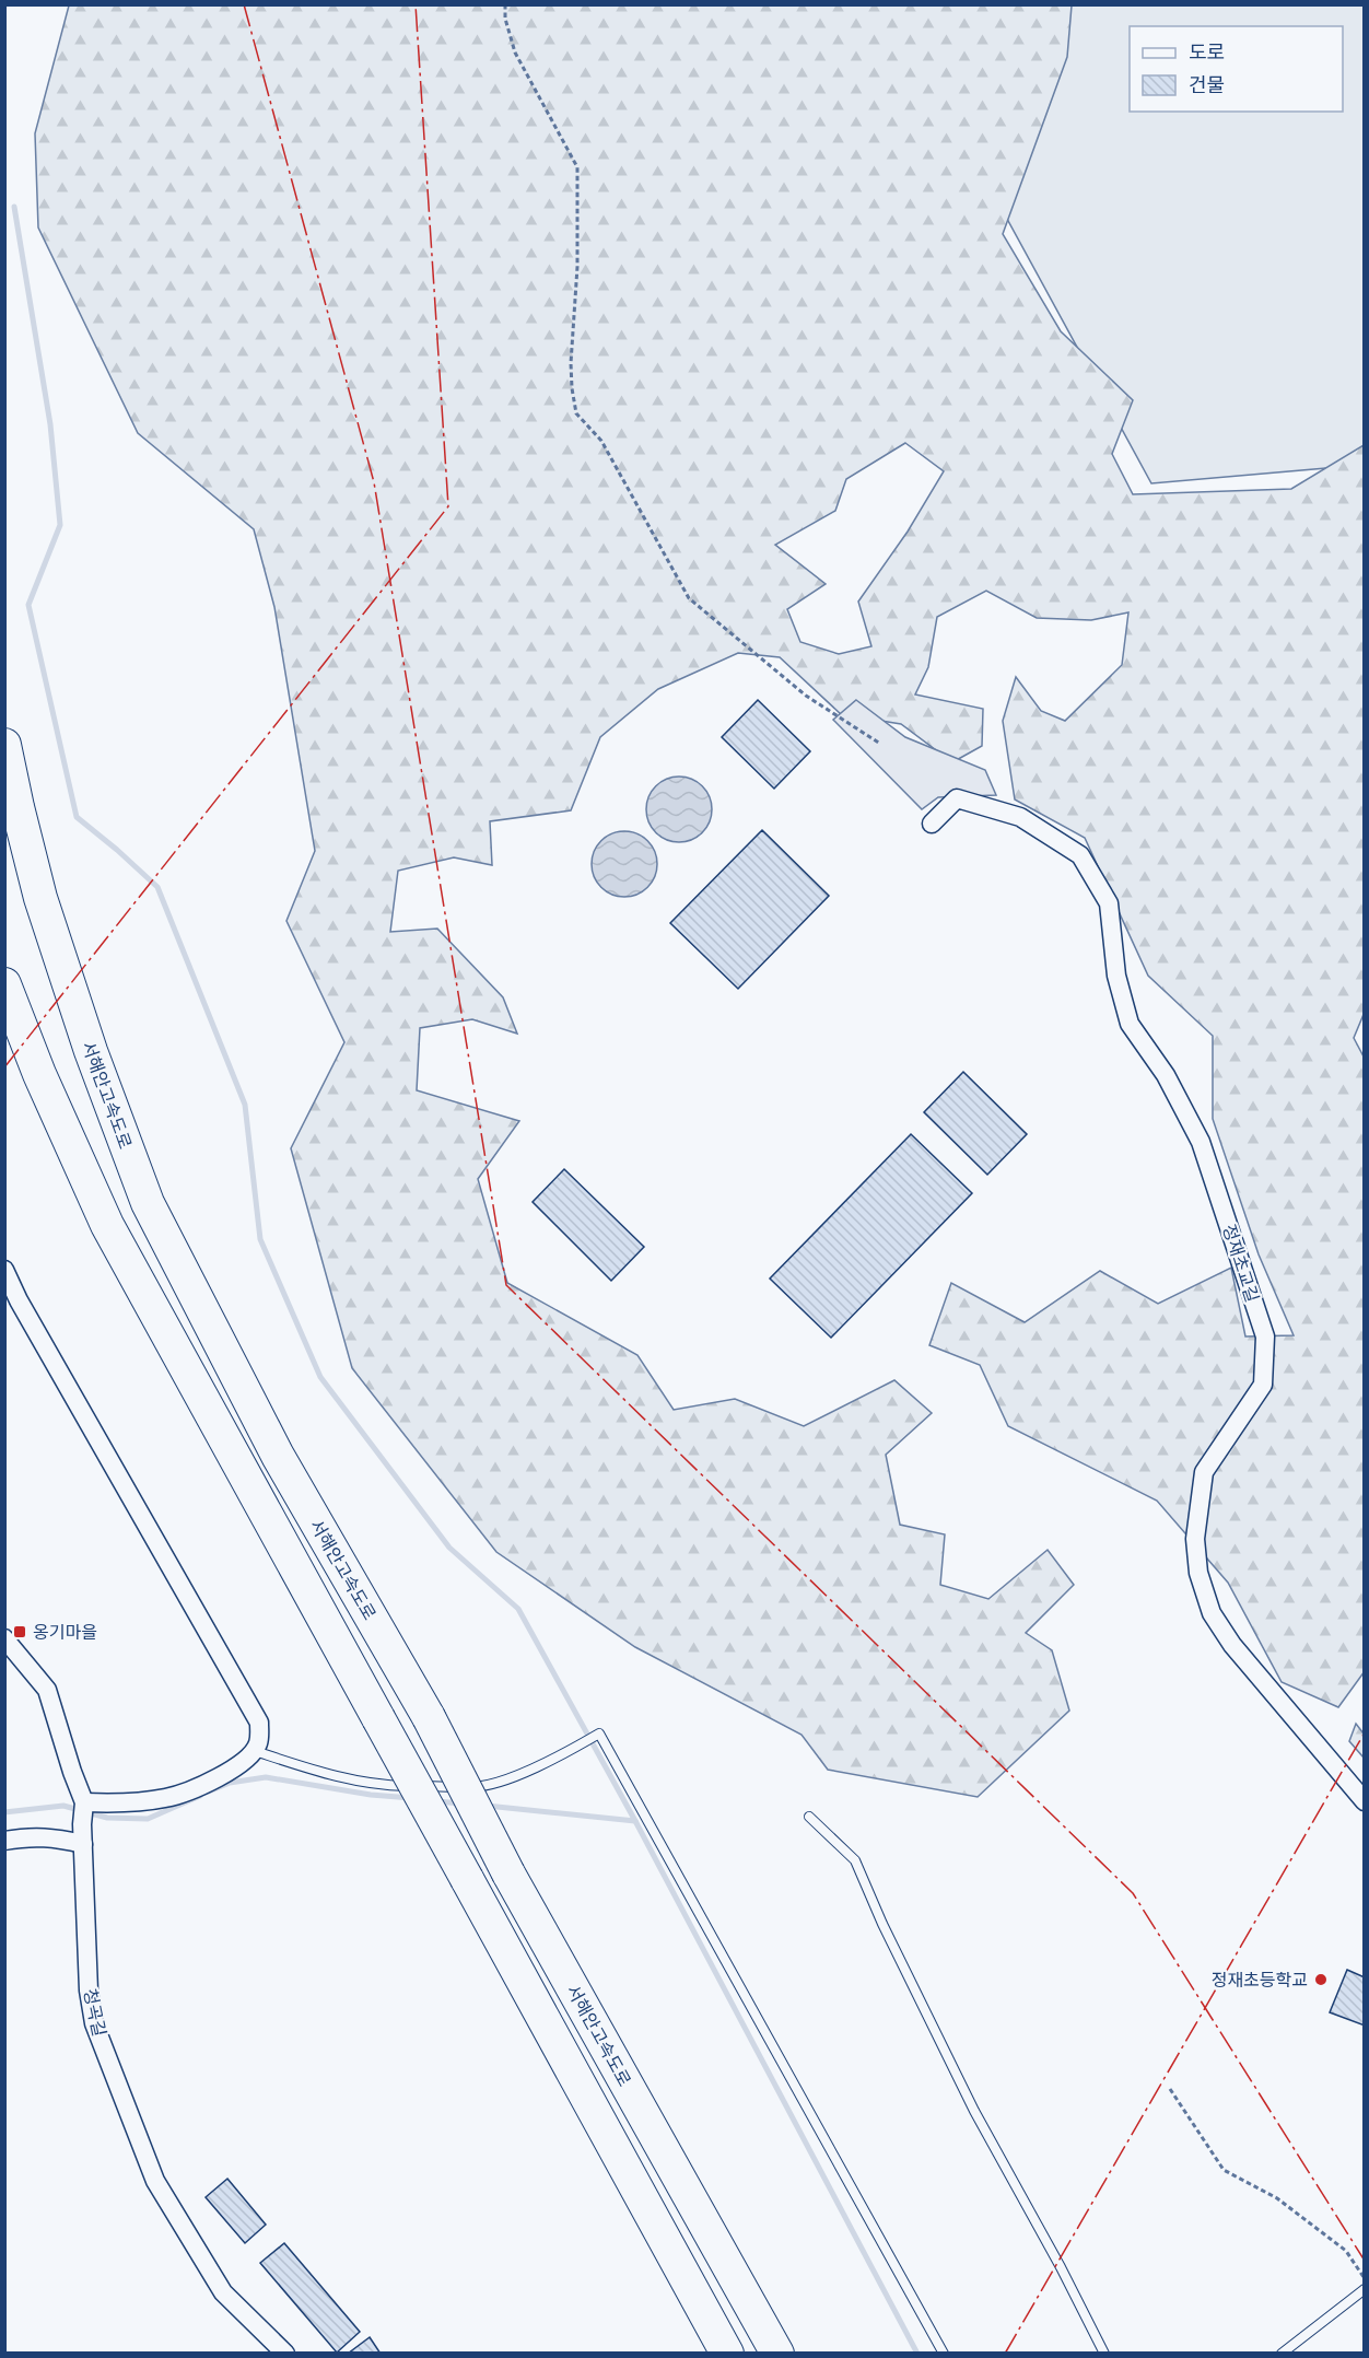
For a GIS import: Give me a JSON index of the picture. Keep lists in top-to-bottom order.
{
  "streets": {
    "highway": ["서해안고속도로"],
    "street": ["정재초교길", "청곡길"]
  },
  "places": {
    "transit": ["옹기마을"],
    "other": ["정재초등학교"]
  },
  "legend": ["도로", "건물"]
}
